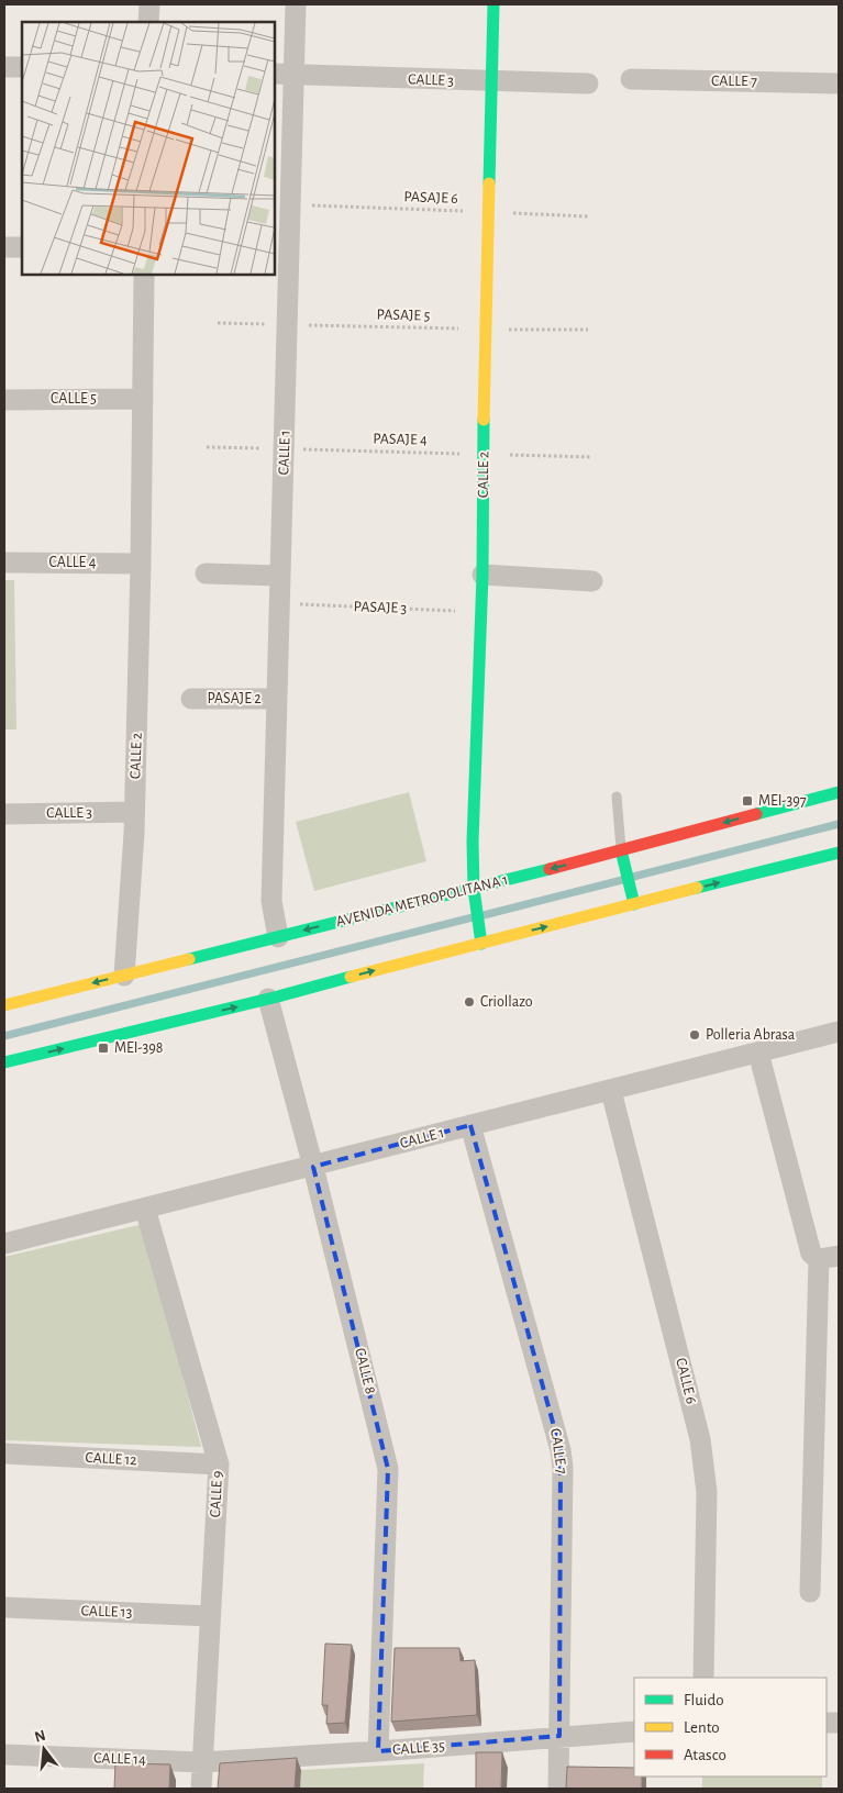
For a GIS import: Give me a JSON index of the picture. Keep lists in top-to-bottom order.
{
  "streets": {
    "street": [
      "CALLE 3",
      "CALLE 7",
      "CALLE 5",
      "CALLE 1",
      "CALLE 2",
      "CALLE 4",
      "PASAJE 2",
      "AVENIDA METROPOLITANA 1",
      "CALLE 8",
      "CALLE 6",
      "CALLE 12",
      "CALLE 9",
      "CALLE 13",
      "CALLE 35",
      "CALLE 14"
    ],
    "path": [
      "PASAJE 6",
      "PASAJE 5",
      "PASAJE 4",
      "PASAJE 3"
    ]
  },
  "crossings": [
    ["CALLE 3", "CALLE 1"],
    ["CALLE 3", "CALLE 2"],
    ["CALLE 7", "CALLE 1"],
    ["CALLE 7", "CALLE 35"],
    ["PASAJE 6", "CALLE 1"],
    ["PASAJE 6", "CALLE 2"],
    ["PASAJE 5", "CALLE 1"],
    ["PASAJE 5", "CALLE 2"],
    ["CALLE 5", "CALLE 2"],
    ["PASAJE 4", "CALLE 1"],
    ["PASAJE 4", "CALLE 2"],
    ["CALLE 1", "PASAJE 3"],
    ["CALLE 1", "PASAJE 2"],
    ["CALLE 1", "AVENIDA METROPOLITANA 1"],
    ["CALLE 1", "CALLE 8"],
    ["CALLE 1", "CALLE 6"],
    ["CALLE 1", "CALLE 9"],
    ["CALLE 2", "CALLE 4"],
    ["CALLE 2", "PASAJE 3"],
    ["CALLE 2", "AVENIDA METROPOLITANA 1"],
    ["CALLE 8", "CALLE 35"],
    ["CALLE 12", "CALLE 9"],
    ["CALLE 9", "CALLE 13"],
    ["CALLE 9", "CALLE 35"],
    ["CALLE 9", "CALLE 14"],
    ["CALLE 35", "CALLE 14"]
  ],
  "places": {
    "transit": ["MEI-397", "MEI-398"],
    "other": ["Criollazo", "Polleria Abrasa"]
  },
  "legend": ["Fluido", "Lento", "Atasco"],
  "north": "top"
}
